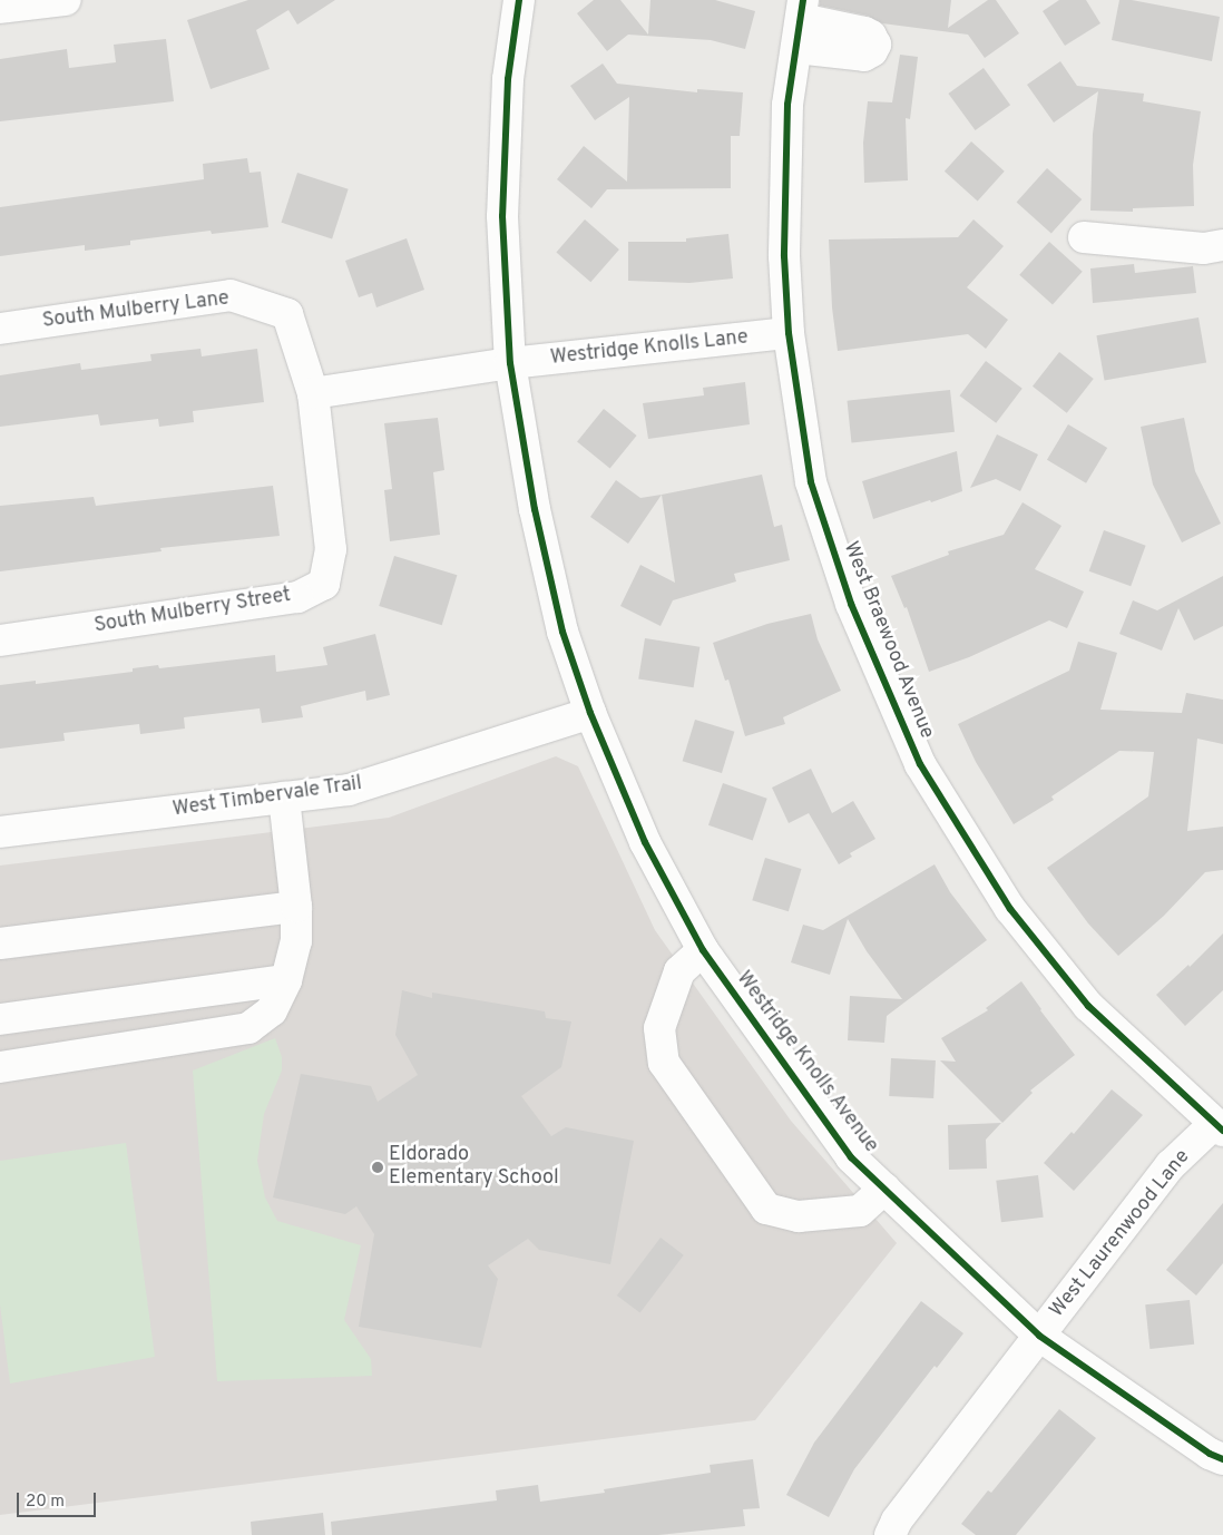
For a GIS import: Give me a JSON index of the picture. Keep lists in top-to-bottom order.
{
  "streets": {
    "street": [
      "South Mulberry Lane",
      "Westridge Knolls Lane",
      "South Mulberry Street",
      "West Braewood Avenue",
      "West Timbervale Trail",
      "Westridge Knolls Avenue",
      "West Laurenwood Lane"
    ]
  },
  "crossings": [
    ["South Mulberry Lane", "Westridge Knolls Lane"],
    ["South Mulberry Lane", "South Mulberry Street"],
    ["Westridge Knolls Lane", "South Mulberry Street"],
    ["Westridge Knolls Lane", "West Braewood Avenue"],
    ["Westridge Knolls Lane", "Westridge Knolls Avenue"],
    ["West Braewood Avenue", "West Laurenwood Lane"],
    ["West Timbervale Trail", "Westridge Knolls Avenue"],
    ["Westridge Knolls Avenue", "West Laurenwood Lane"]
  ],
  "places": ["Eldorado Elementary School"],
  "scale_bar": "20 m"
}
